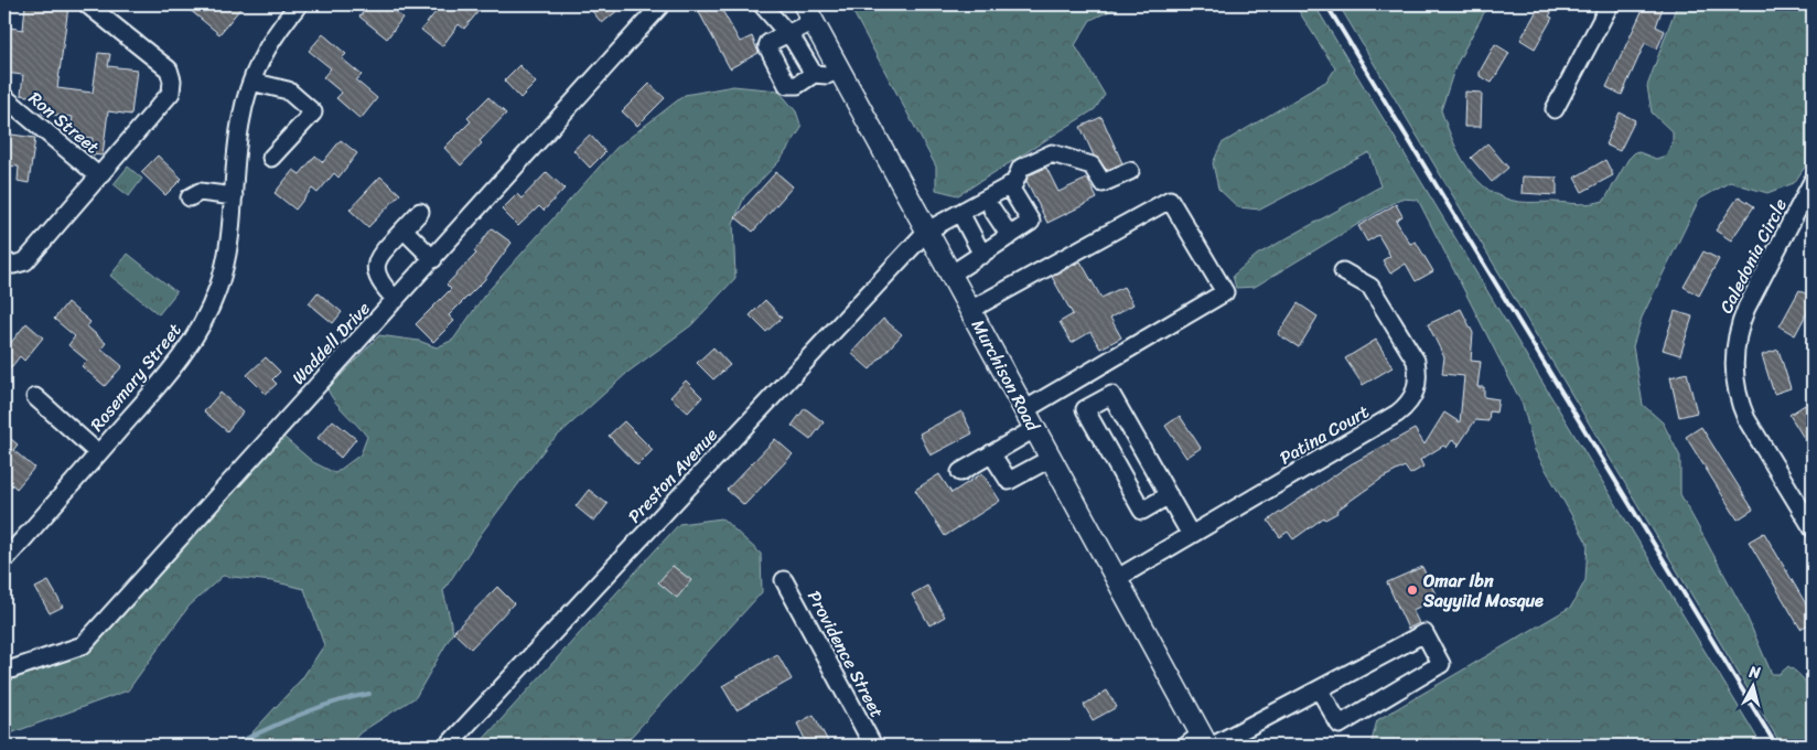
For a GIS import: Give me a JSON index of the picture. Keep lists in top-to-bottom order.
{
  "streets": {
    "main road": ["Murchison Road"],
    "street": [
      "Ron Street",
      "Caledonia Circle",
      "Waddell Drive",
      "Rosemary Street",
      "Patina Court",
      "Preston Avenue",
      "Providence Street"
    ]
  },
  "crossings": [
    ["Murchison Road", "Patina Court"],
    ["Murchison Road", "Preston Avenue"]
  ],
  "places": ["Omar Ibn Sayyiid Mosque"],
  "north": "top"
}
